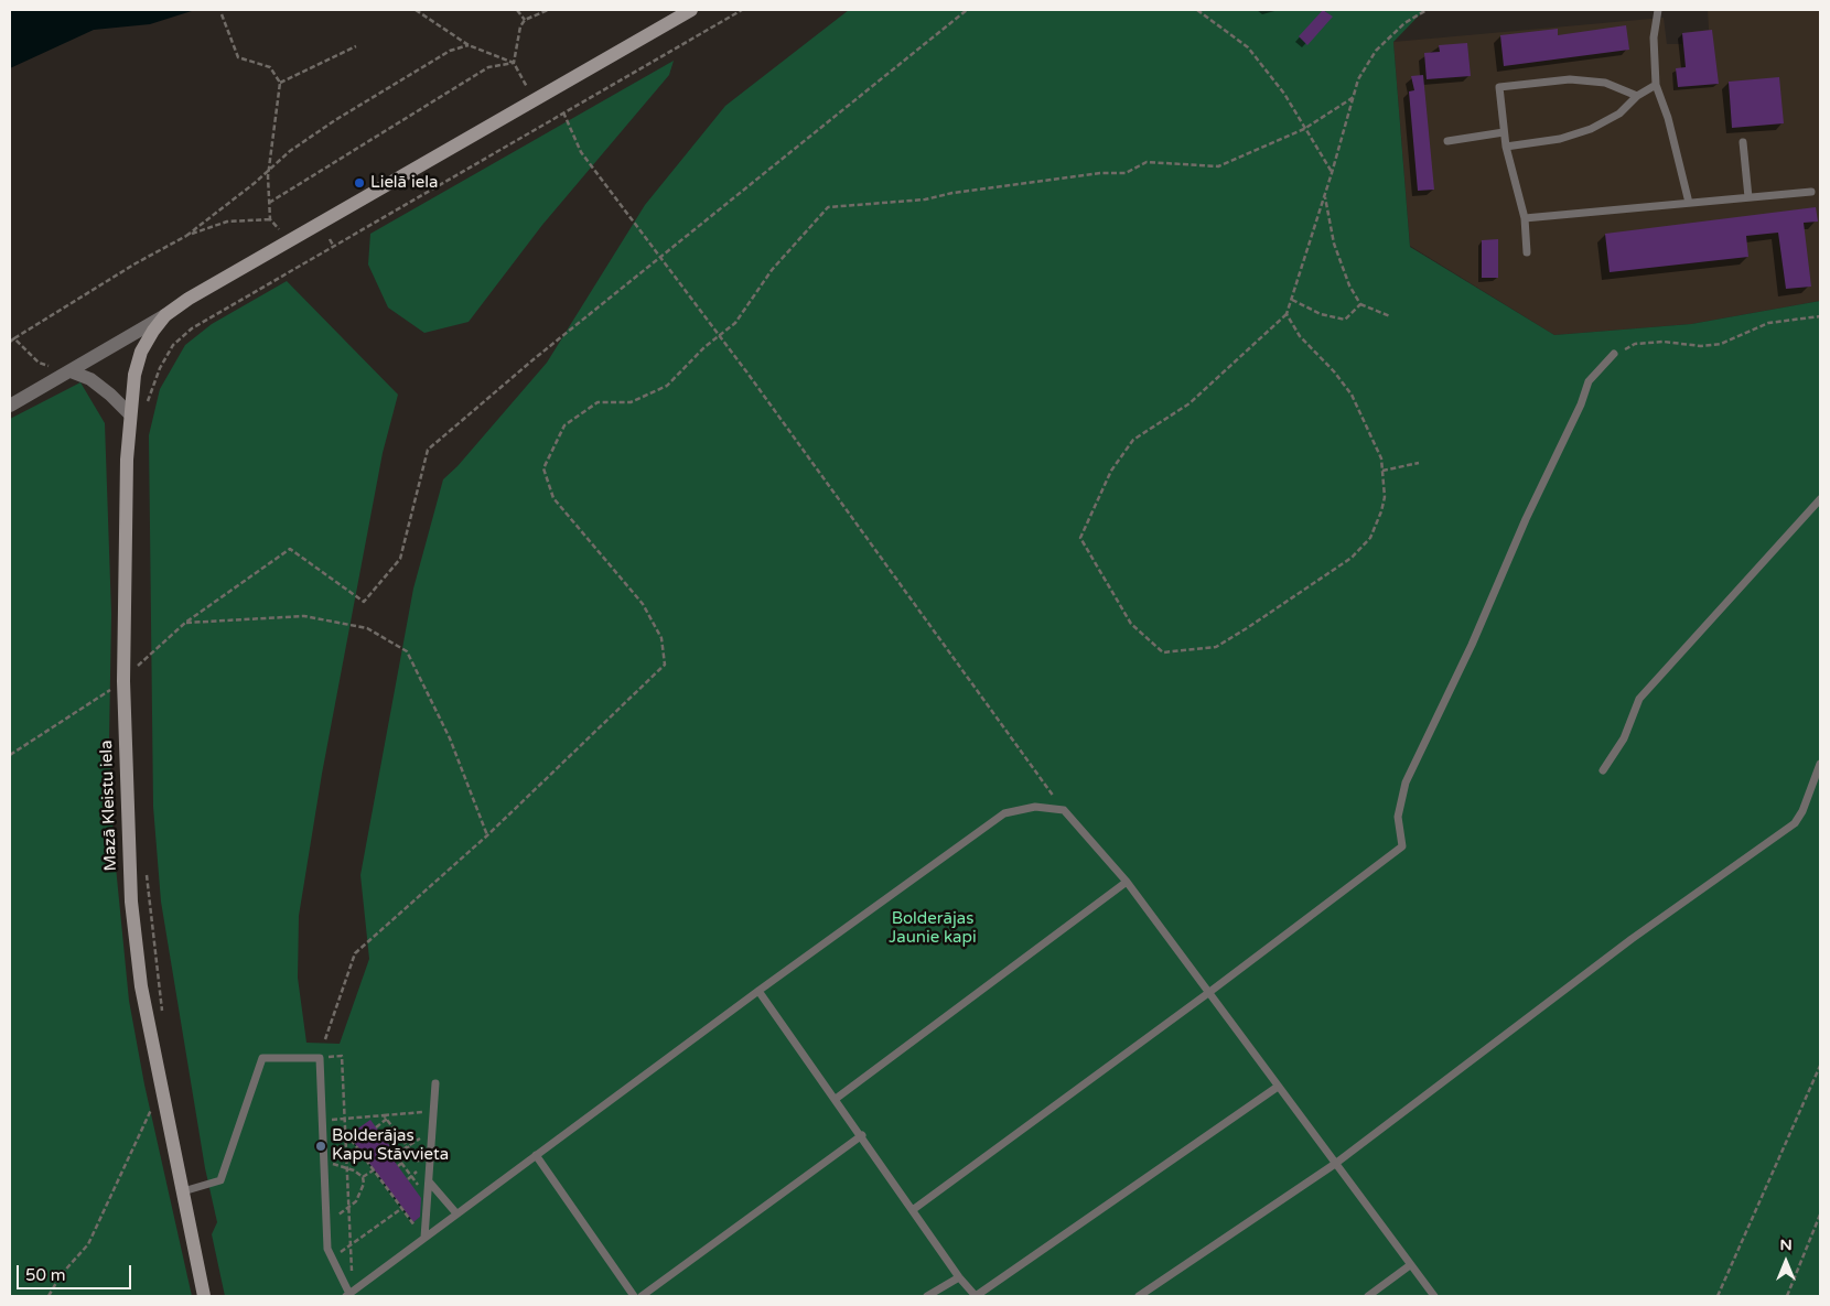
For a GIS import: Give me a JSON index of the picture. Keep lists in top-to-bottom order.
{
  "streets": {
    "main road": ["Mazā Kleistu iela"]
  },
  "parks": ["Bolderājas Jaunie kapi"],
  "places": ["Lielā iela", "Bolderājas Kapu Stāvvieta"],
  "scale_bar": "50 m",
  "north": "top"
}
